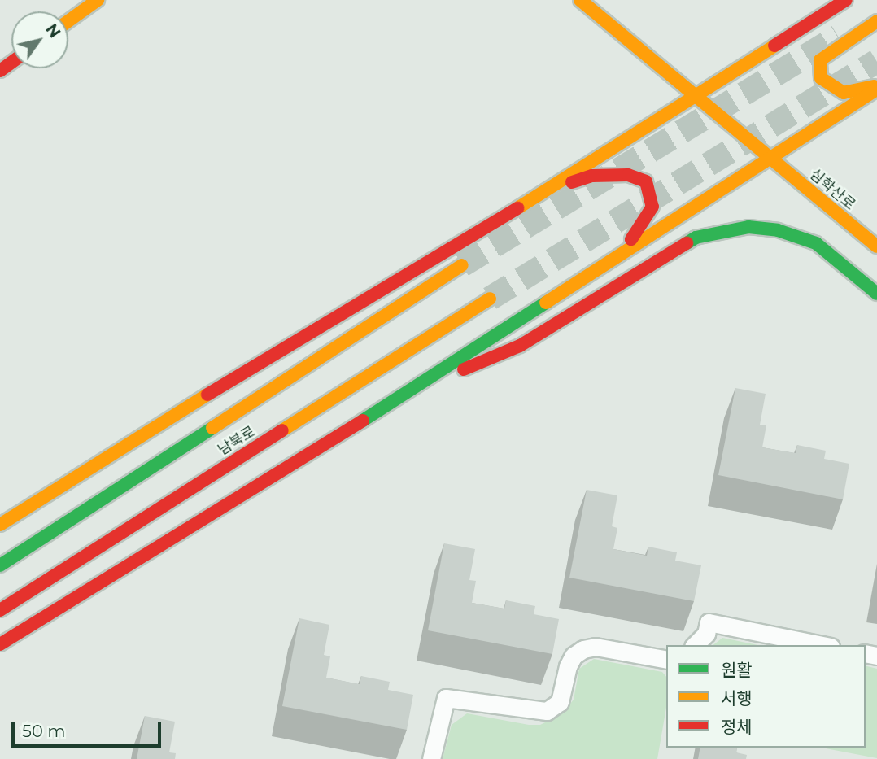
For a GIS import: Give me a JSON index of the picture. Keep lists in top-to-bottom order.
{
  "streets": {
    "main road": ["심학산로", "남북로"]
  },
  "legend": ["원활", "서행", "정체"],
  "scale_bar": "50 m",
  "north": "top right"
}
